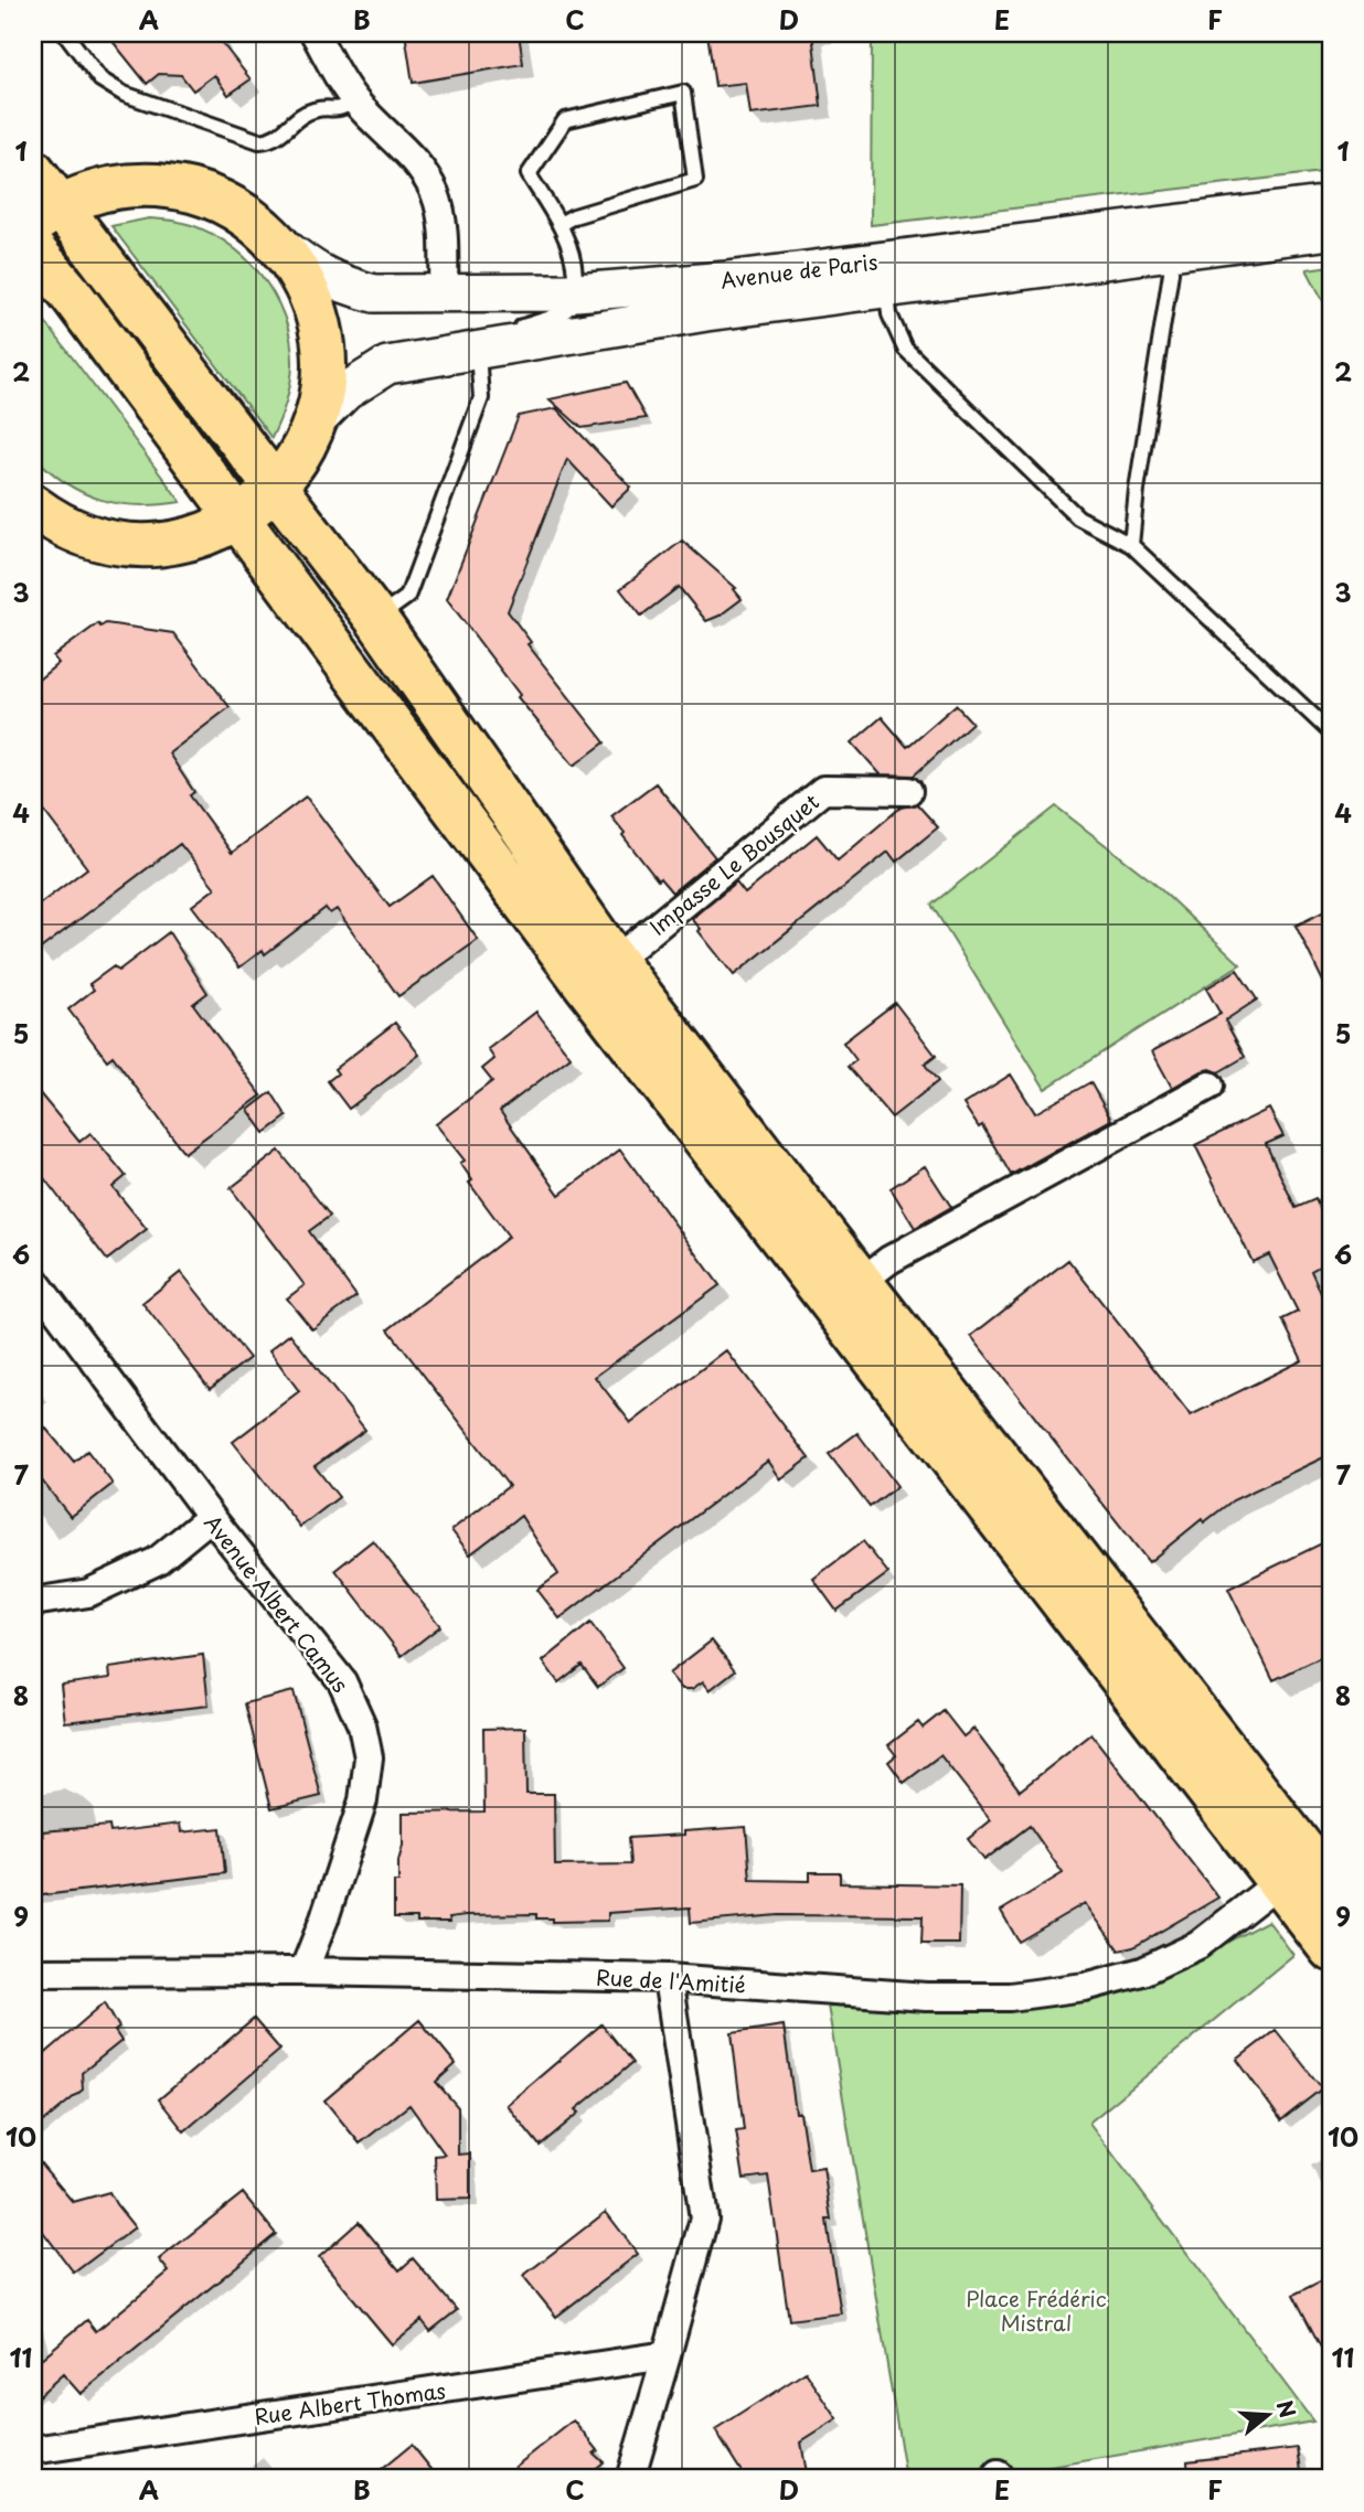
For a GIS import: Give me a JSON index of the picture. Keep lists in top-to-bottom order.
{
  "streets": {
    "main road": ["Avenue de Paris"],
    "street": [
      "Impasse Le Bousquet",
      "Avenue Albert Camus",
      "Rue de l'Amitié",
      "Rue Albert Thomas"
    ]
  },
  "crossings": [
    ["Avenue Albert Camus", "Rue de l'Amitié"]
  ],
  "parks": ["Place Frédéric Mistral"],
  "north": "right",
  "grid": {
    "columns": [
      "A",
      "B",
      "C",
      "D",
      "E",
      "F"
    ],
    "rows": [
      "1",
      "2",
      "3",
      "4",
      "5",
      "6",
      "7",
      "8",
      "9",
      "10",
      "11"
    ]
  }
}
